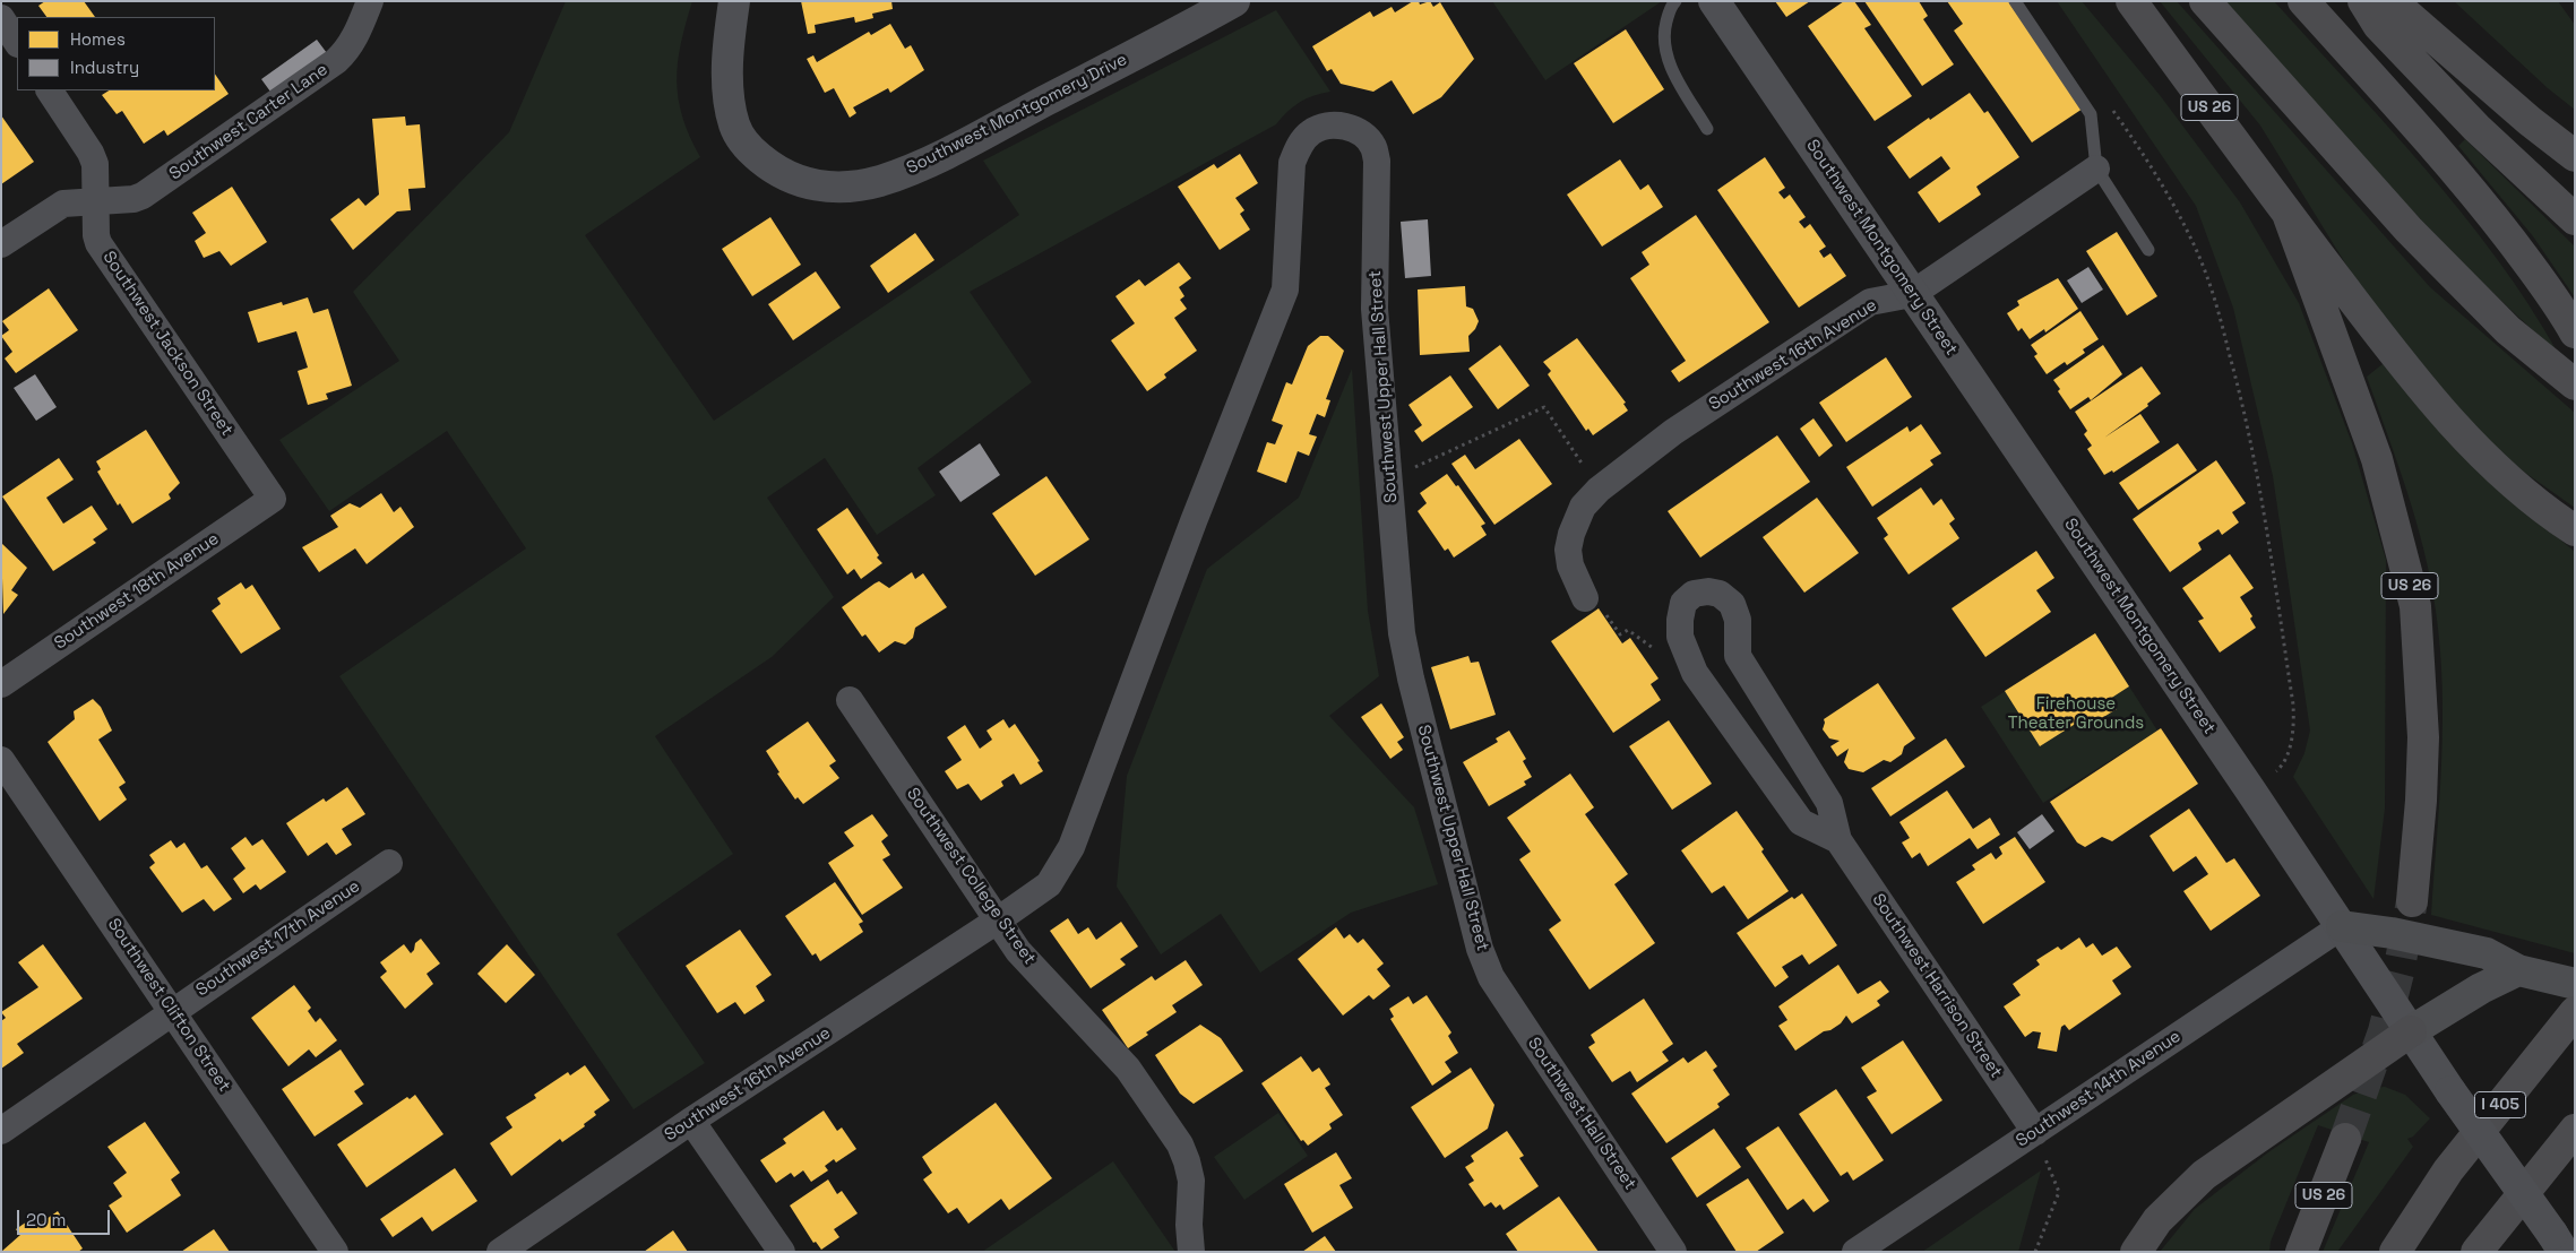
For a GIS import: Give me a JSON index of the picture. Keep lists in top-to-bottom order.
{
  "streets": {
    "highway": ["US 26", "I 405"],
    "street": [
      "Southwest Montgomery Drive",
      "Southwest Carter Lane",
      "Southwest Montgomery Street",
      "Southwest Jackson Street",
      "Southwest 16th Avenue",
      "Southwest Upper Hall Street",
      "Southwest 18th Avenue",
      "Southwest College Street",
      "Southwest 17th Avenue",
      "Southwest Harrison Street",
      "Southwest Clifton Street",
      "Southwest 14th Avenue",
      "Southwest Hall Street"
    ]
  },
  "crossings": [
    ["Southwest Carter Lane", "Southwest Jackson Street"],
    ["Southwest Montgomery Street", "Southwest 16th Avenue"],
    ["Southwest Montgomery Street", "Southwest 14th Avenue"],
    ["Southwest Jackson Street", "Southwest 18th Avenue"],
    ["Southwest 16th Avenue", "Southwest Upper Hall Street"],
    ["Southwest 16th Avenue", "Southwest College Street"],
    ["Southwest Upper Hall Street", "Southwest College Street"],
    ["Southwest Upper Hall Street", "Southwest Hall Street"],
    ["Southwest 17th Avenue", "Southwest Clifton Street"],
    ["Southwest Harrison Street", "Southwest 14th Avenue"]
  ],
  "parks": ["Firehouse Theater Grounds"],
  "legend": ["Homes", "Industry"],
  "scale_bar": "20 m"
}
